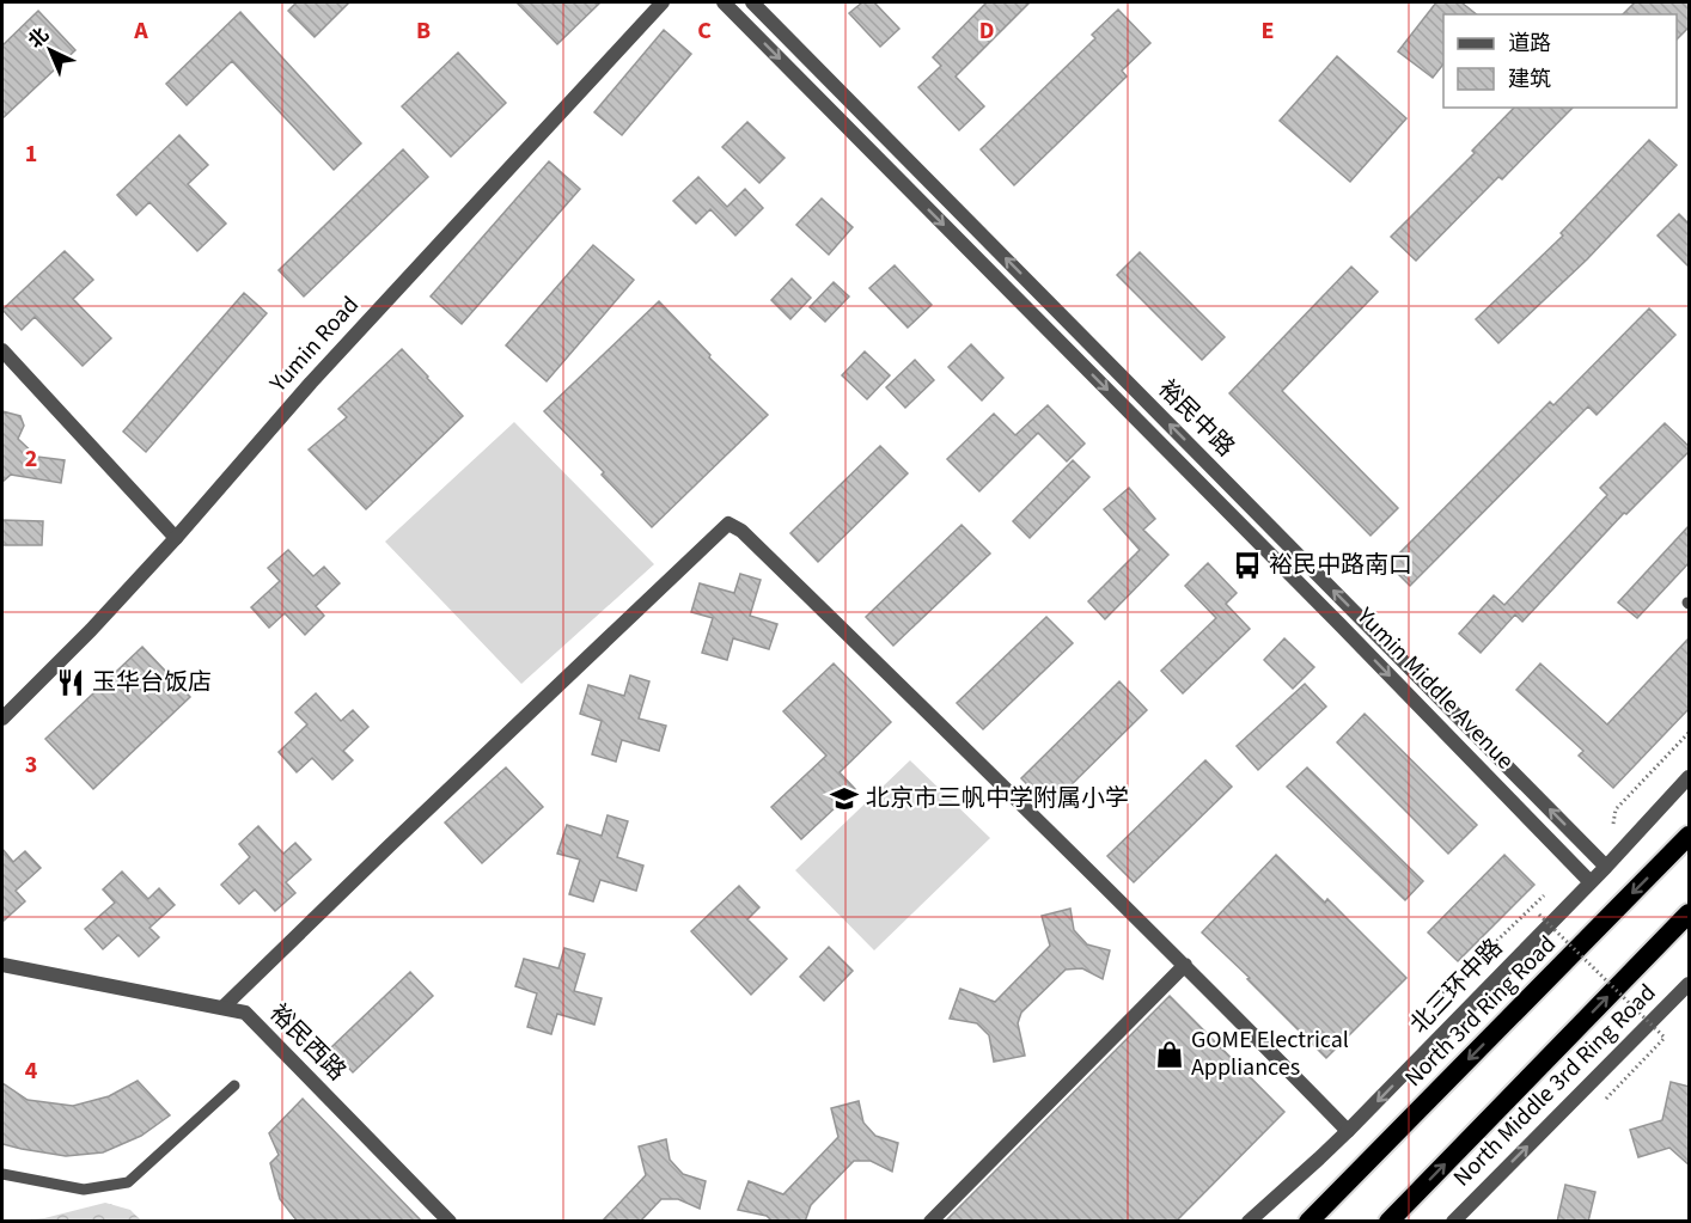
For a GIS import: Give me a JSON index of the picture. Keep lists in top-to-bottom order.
{
  "streets": {
    "highway": ["North 3rd Ring Road"],
    "street": [
      "Yumin Road",
      "裕民中路",
      "Yumin Middle Avenue",
      "北三环中路",
      "裕民西路",
      "North Middle 3rd Ring Road"
    ]
  },
  "crossings": [
    ["裕民中路", "北三环中路"],
    ["Yumin Middle Avenue", "北三环中路"]
  ],
  "one_way": [
    "裕民中路",
    "Yumin Middle Avenue",
    "北三环中路",
    "North Middle 3rd Ring Road"
  ],
  "places": {
    "bus stop": ["裕民中路南口"],
    "restaurant": ["玉华台饭店"],
    "school or university": ["北京市三帆中学附属小学"],
    "shop": ["GOME Electrical Appliances"]
  },
  "legend": ["道路", "建筑"],
  "north": "top left",
  "grid": {
    "columns": [
      "A",
      "B",
      "C",
      "D",
      "E"
    ],
    "rows": [
      "1",
      "2",
      "3",
      "4"
    ]
  }
}
